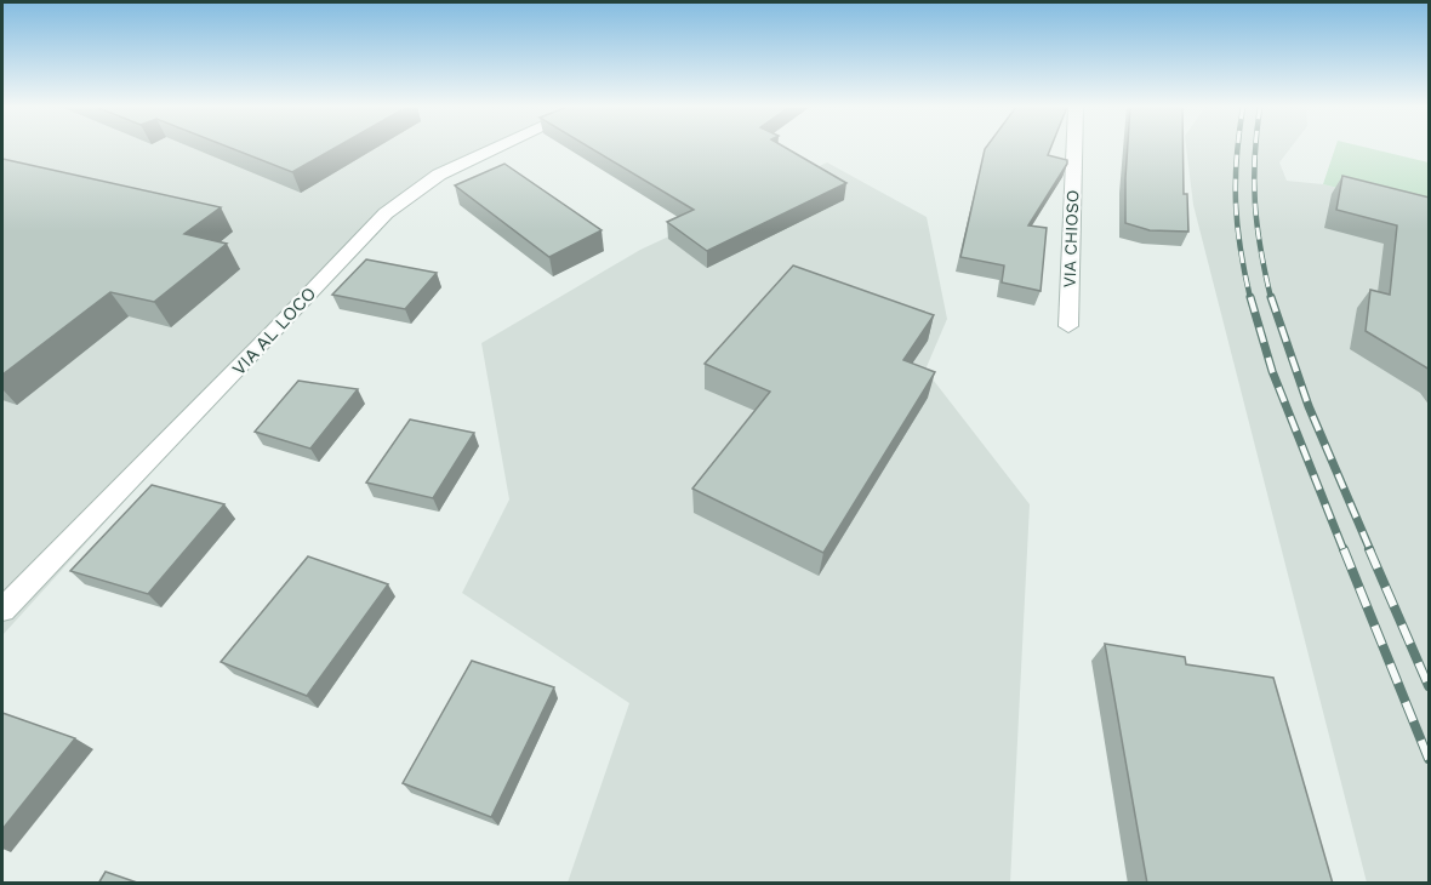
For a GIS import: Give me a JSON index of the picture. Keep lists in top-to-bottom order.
{
  "streets": {
    "street": ["VIA CHIOSO", "VIA AL LOCO"]
  }
}
